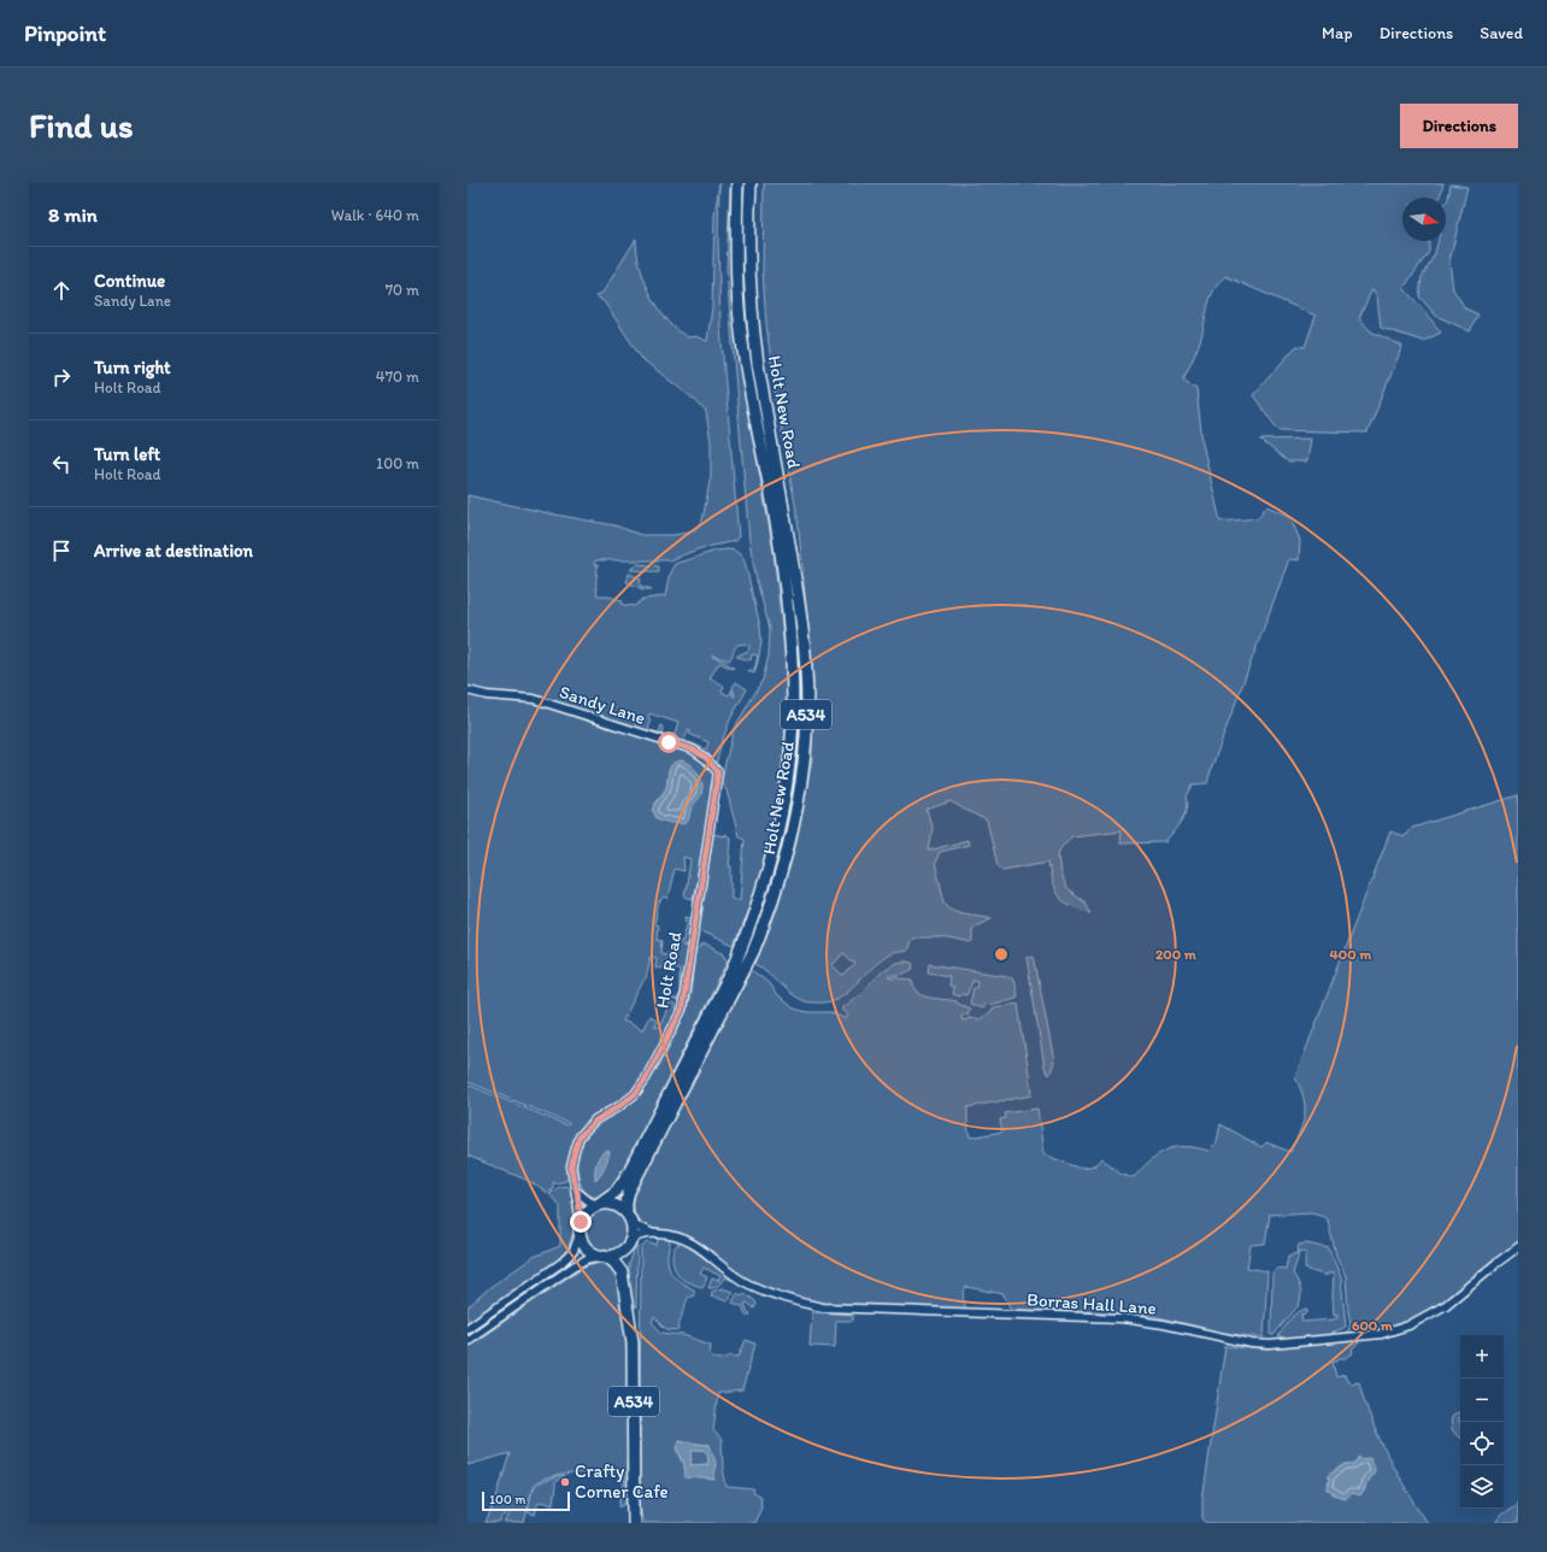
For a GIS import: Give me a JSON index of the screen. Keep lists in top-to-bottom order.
{
  "streets": {
    "highway": ["Holt New Road", "A534"],
    "street": ["Sandy Lane", "Holt Road", "Borras Hall Lane"]
  },
  "crossings": [
    ["Holt New Road", "A534"],
    ["Holt New Road", "Holt Road"],
    ["Holt New Road", "Borras Hall Lane"],
    ["Sandy Lane", "Holt Road"],
    ["A534", "Holt Road"],
    ["A534", "Borras Hall Lane"],
    ["Holt Road", "Borras Hall Lane"]
  ],
  "places": ["Crafty Corner Cafe"],
  "scale_bar": "100 m",
  "north": "right",
  "page": {
    "header": "Pinpoint",
    "nav": ["Map", "Directions", "Saved"],
    "buttons": "Directions",
    "title": "Find us",
    "heading": ["8 min", "Walk · 640 m"],
    "list": [
      ["Continue", "Sandy Lane", "70 m"],
      ["Turn right", "Holt Road", "470 m"],
      ["Turn left", "Holt Road", "100 m"],
      "Arrive at destination"
    ],
    "map_buttons": ["+", "−"],
    "scale": "100 m"
  },
  "rings": ["200 m", "400 m", "600 m"]
}
